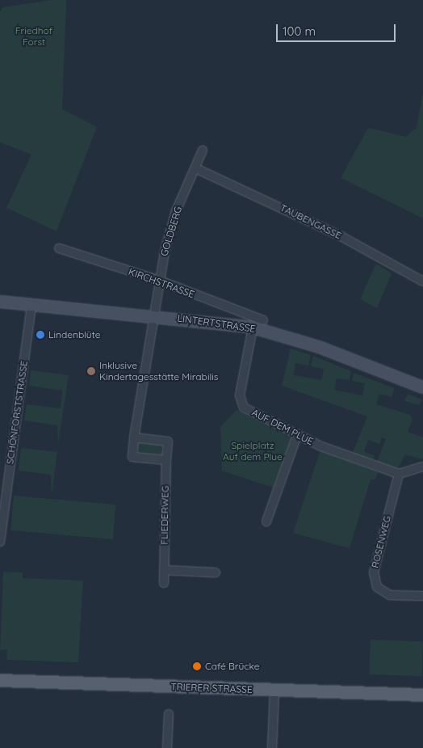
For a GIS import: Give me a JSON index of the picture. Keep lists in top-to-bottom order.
{
  "streets": {
    "main road": ["LINTERTSTRASSE", "TRIERER STRASSE"],
    "street": [
      "TAUBENGASSE",
      "GOLDBERG",
      "KIRCHSTRASSE",
      "SCHÖNFORSTSTRASSE",
      "AUF DEM PLUE",
      "FLIEDERWEG",
      "ROSENWEG"
    ]
  },
  "crossings": [
    ["TAUBENGASSE", "GOLDBERG"],
    ["GOLDBERG", "KIRCHSTRASSE"],
    ["GOLDBERG", "LINTERTSTRASSE"],
    ["LINTERTSTRASSE", "SCHÖNFORSTSTRASSE"],
    ["LINTERTSTRASSE", "AUF DEM PLUE"],
    ["AUF DEM PLUE", "ROSENWEG"]
  ],
  "parks": ["Friedhof Forst", "Spielplatz Auf dem Plue"],
  "places": ["Lindenblüte", "Inklusive Kindertagesstätte Mirabilis", "Café Brücke"],
  "scale_bar": "100 m"
}
